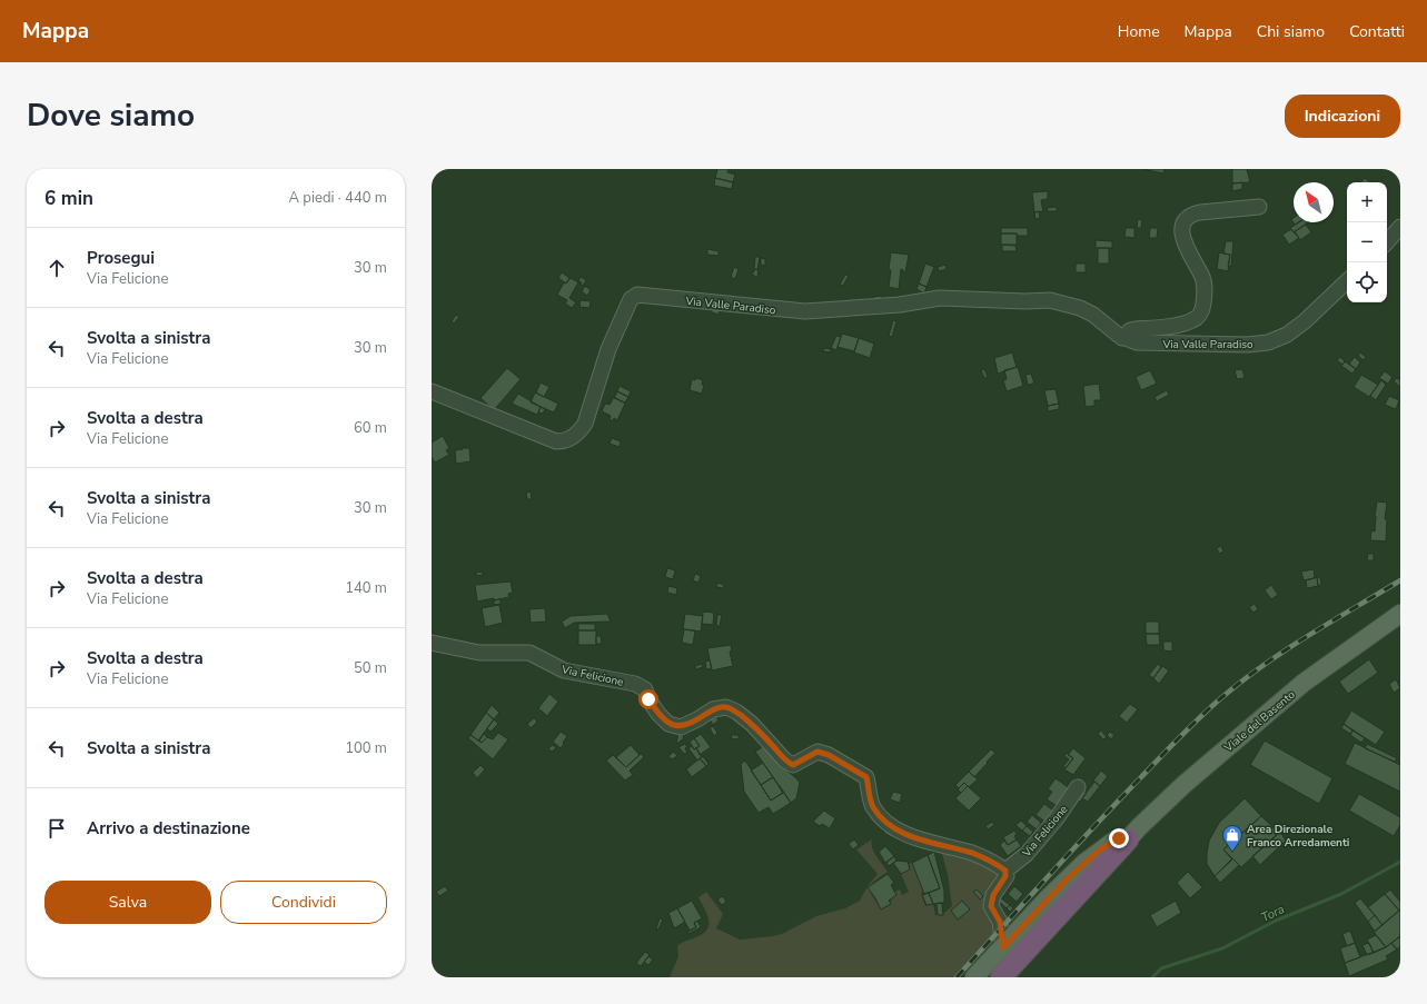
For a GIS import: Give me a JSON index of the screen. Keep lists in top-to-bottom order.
{
  "streets": {
    "main road": ["Viale del Basento"],
    "street": ["Via Valle Paradiso", "Via Felicione"]
  },
  "water": ["Tora"],
  "places": {
    "shop": ["Area Direzionale Franco Arredamenti"]
  },
  "north": "top left",
  "page": {
    "header": "Mappa",
    "nav": [
      "Home",
      "Mappa",
      "Chi siamo",
      "Contatti"
    ],
    "title": "Dove siamo",
    "buttons": [
      "Indicazioni",
      ["Salva", "Condividi"]
    ],
    "heading": ["6 min", "A piedi · 440 m"],
    "map_buttons": ["+", "−"],
    "list": [
      ["Prosegui", "Via Felicione", "30 m"],
      ["Svolta a sinistra", "Via Felicione", "30 m"],
      ["Svolta a destra", "Via Felicione", "60 m"],
      ["Svolta a sinistra", "Via Felicione", "30 m"],
      ["Svolta a destra", "Via Felicione", "140 m"],
      ["Svolta a destra", "Via Felicione", "50 m"],
      ["Svolta a sinistra", "100 m"],
      "Arrivo a destinazione"
    ]
  }
}
